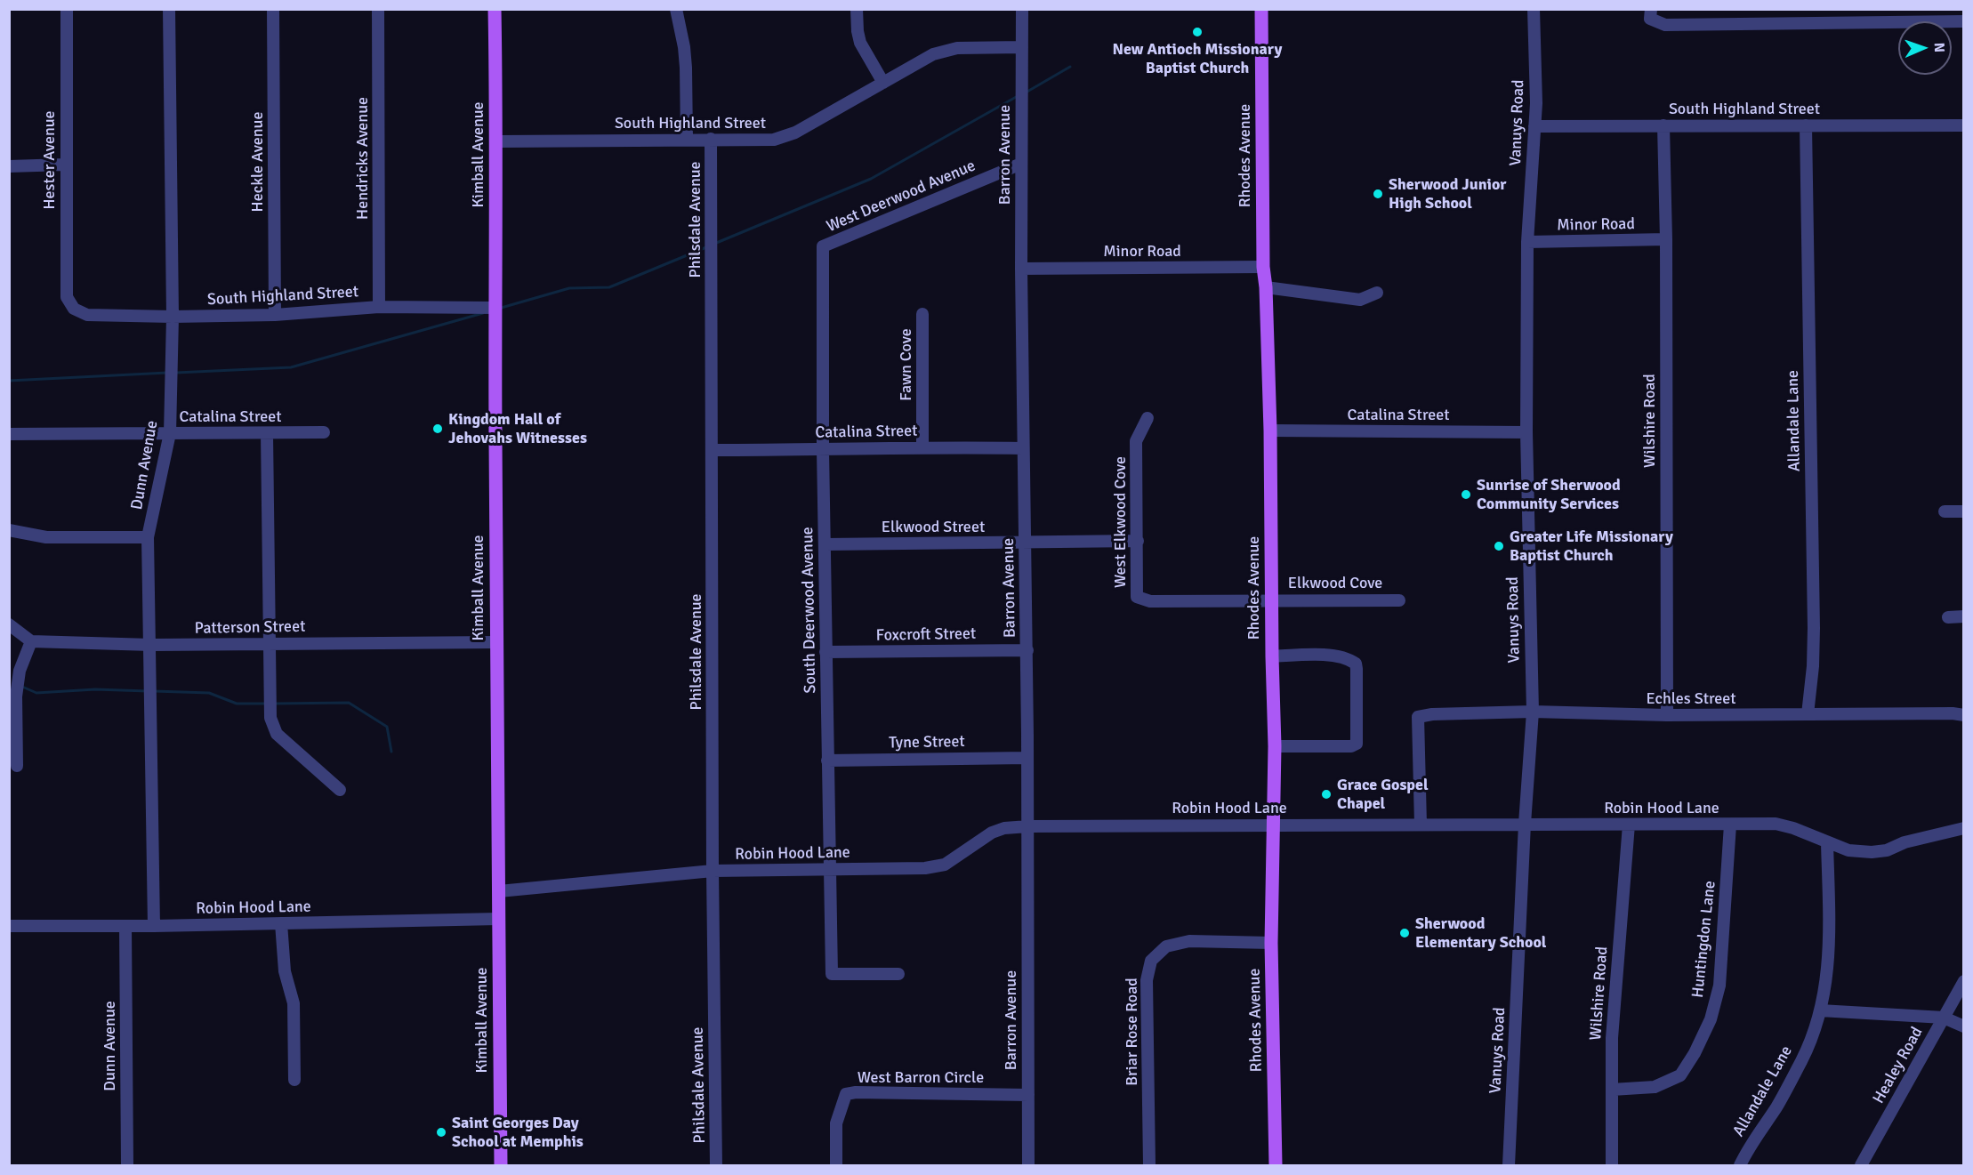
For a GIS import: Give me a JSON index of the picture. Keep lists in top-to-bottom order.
{
  "streets": {
    "main road": ["Kimball Avenue", "Rhodes Avenue"],
    "street": [
      "South Highland Street",
      "Vanuys Road",
      "Barron Avenue",
      "Hendricks Avenue",
      "Hester Avenue",
      "Heckle Avenue",
      "West Deerwood Avenue",
      "Philsdale Avenue",
      "Minor Road",
      "Fawn Cove",
      "Catalina Street",
      "Wilshire Road",
      "Allandale Lane",
      "Dunn Avenue",
      "West Elkwood Cove",
      "Elkwood Street",
      "Elkwood Cove",
      "South Deerwood Avenue",
      "Patterson Street",
      "Foxcroft Street",
      "Echles Street",
      "Tyne Street",
      "Robin Hood Lane",
      "Huntingdon Lane",
      "Briar Rose Road",
      "Healey Road",
      "West Barron Circle"
    ]
  },
  "crossings": [
    ["South Highland Street", "Vanuys Road"],
    ["South Highland Street", "Kimball Avenue"],
    ["South Highland Street", "Barron Avenue"],
    ["South Highland Street", "Hendricks Avenue"],
    ["South Highland Street", "Hester Avenue"],
    ["South Highland Street", "Heckle Avenue"],
    ["South Highland Street", "Philsdale Avenue"],
    ["South Highland Street", "Wilshire Road"],
    ["South Highland Street", "Allandale Lane"],
    ["South Highland Street", "Dunn Avenue"],
    ["Vanuys Road", "Minor Road"],
    ["Vanuys Road", "Catalina Street"],
    ["Vanuys Road", "Echles Street"],
    ["Vanuys Road", "Robin Hood Lane"],
    ["Kimball Avenue", "Patterson Street"],
    ["Kimball Avenue", "Robin Hood Lane"],
    ["Barron Avenue", "West Deerwood Avenue"],
    ["Barron Avenue", "Minor Road"],
    ["Barron Avenue", "Catalina Street"],
    ["Barron Avenue", "Elkwood Street"],
    ["Barron Avenue", "Foxcroft Street"],
    ["Barron Avenue", "Tyne Street"],
    ["Barron Avenue", "Robin Hood Lane"],
    ["Barron Avenue", "West Barron Circle"],
    ["Rhodes Avenue", "Minor Road"],
    ["Rhodes Avenue", "Catalina Street"],
    ["Rhodes Avenue", "West Elkwood Cove"],
    ["Rhodes Avenue", "Elkwood Cove"],
    ["Rhodes Avenue", "Robin Hood Lane"],
    ["Rhodes Avenue", "Briar Rose Road"],
    ["West Deerwood Avenue", "South Deerwood Avenue"],
    ["Philsdale Avenue", "Catalina Street"],
    ["Philsdale Avenue", "Robin Hood Lane"],
    ["Minor Road", "Wilshire Road"],
    ["Fawn Cove", "Catalina Street"],
    ["Catalina Street", "Dunn Avenue"],
    ["Catalina Street", "South Deerwood Avenue"],
    ["Wilshire Road", "Echles Street"],
    ["Wilshire Road", "Robin Hood Lane"],
    ["Wilshire Road", "Huntingdon Lane"],
    ["Allandale Lane", "Echles Street"],
    ["Allandale Lane", "Robin Hood Lane"],
    ["Dunn Avenue", "Patterson Street"],
    ["Dunn Avenue", "Robin Hood Lane"],
    ["West Elkwood Cove", "Elkwood Street"],
    ["West Elkwood Cove", "Elkwood Cove"],
    ["Elkwood Street", "South Deerwood Avenue"],
    ["South Deerwood Avenue", "Foxcroft Street"],
    ["South Deerwood Avenue", "Tyne Street"],
    ["South Deerwood Avenue", "Robin Hood Lane"],
    ["Echles Street", "Robin Hood Lane"],
    ["Robin Hood Lane", "Huntingdon Lane"]
  ],
  "places": [
    "New Antioch Missionary Baptist Church",
    "Sherwood Junior High School",
    "Kingdom Hall of Jehovahs Witnesses",
    "Sunrise of Sherwood Community Services",
    "Greater Life Missionary Baptist Church",
    "Grace Gospel Chapel",
    "Sherwood Elementary School",
    "Saint Georges Day School at Memphis"
  ],
  "north": "right"
}
